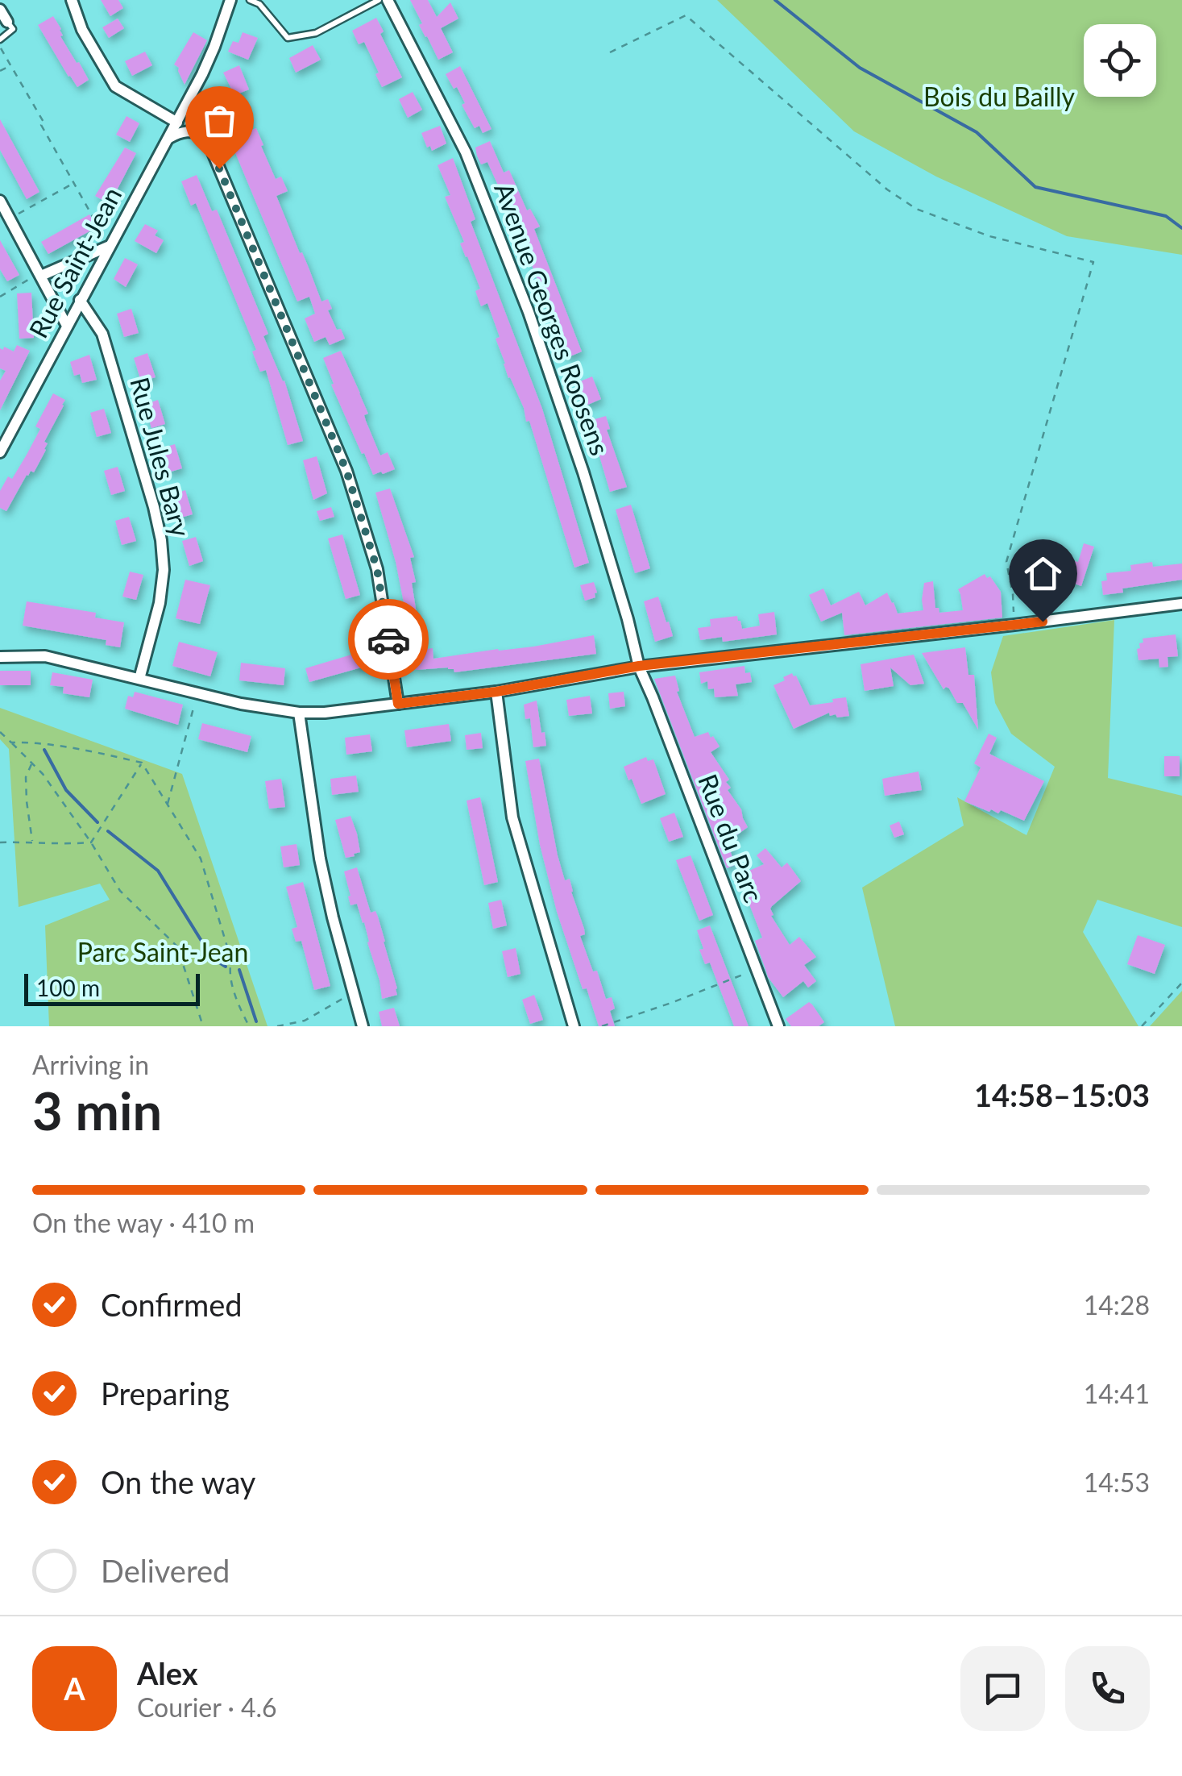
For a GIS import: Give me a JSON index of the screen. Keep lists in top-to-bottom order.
{
  "streets": {
    "street": [
      "Rue Saint-Jean",
      "Avenue Georges Roosens",
      "Rue Jules Bary",
      "Rue du Parc"
    ]
  },
  "crossings": [
    ["Rue Saint-Jean", "Rue Jules Bary"],
    ["Avenue Georges Roosens", "Rue du Parc"]
  ],
  "parks": ["Bois du Bailly", "Parc Saint-Jean"],
  "scale_bar": "100 m",
  "page": {
    "scale": "100 m",
    "heading": ["3 min", "Arriving in", "14:58–15:03"],
    "panel": ["Alex", "Courier · 4.6"],
    "bar": "On the way · 410 m",
    "list": [
      ["Confirmed", "14:28"],
      ["Preparing", "14:41"],
      ["On the way", "14:53"],
      "Delivered"
    ],
    "round": "A"
  }
}
